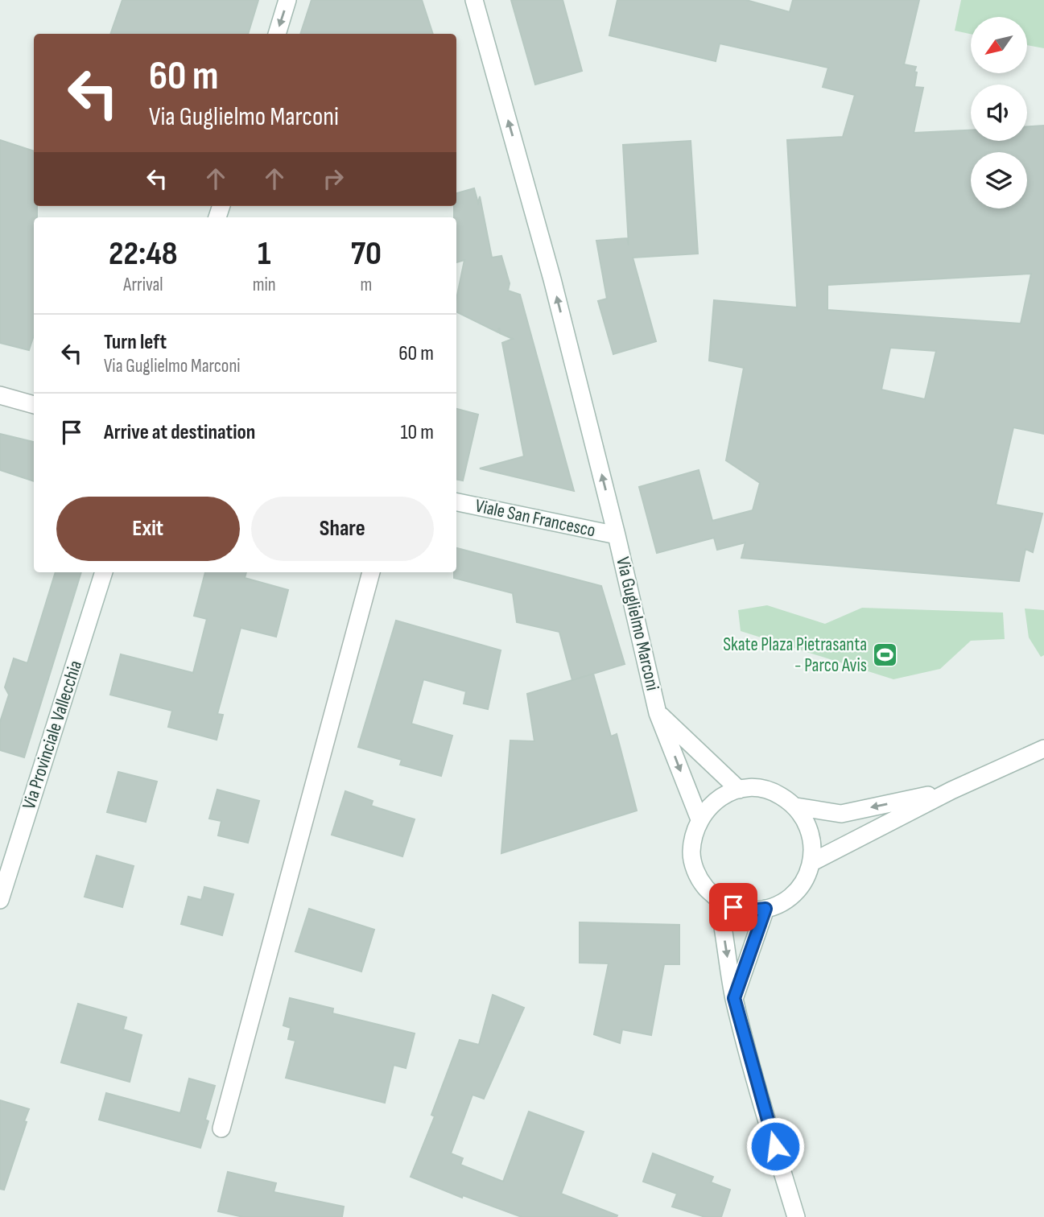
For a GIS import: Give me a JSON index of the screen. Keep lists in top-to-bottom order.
{
  "streets": {
    "street": ["Viale San Francesco", "Via Guglielmo Marconi", "Via Provinciale Vallecchia"]
  },
  "crossings": [
    ["Viale San Francesco", "Via Guglielmo Marconi"]
  ],
  "places": {
    "sports": ["Skate Plaza Pietrasanta - Parco Avis"]
  },
  "north": "bottom left",
  "page": {
    "turn": ["60 m", "Via Guglielmo Marconi"],
    "eta": [
      "22:48",
      "Arrival",
      "1",
      "min",
      "70",
      "m"
    ],
    "list": [
      {
        "name": "Turn left",
        "note": "Via Guglielmo Marconi",
        "value": "60 m"
      },
      {
        "name": "Arrive at destination",
        "value": "10 m"
      }
    ],
    "buttons": ["Exit", "Share"]
  }
}
